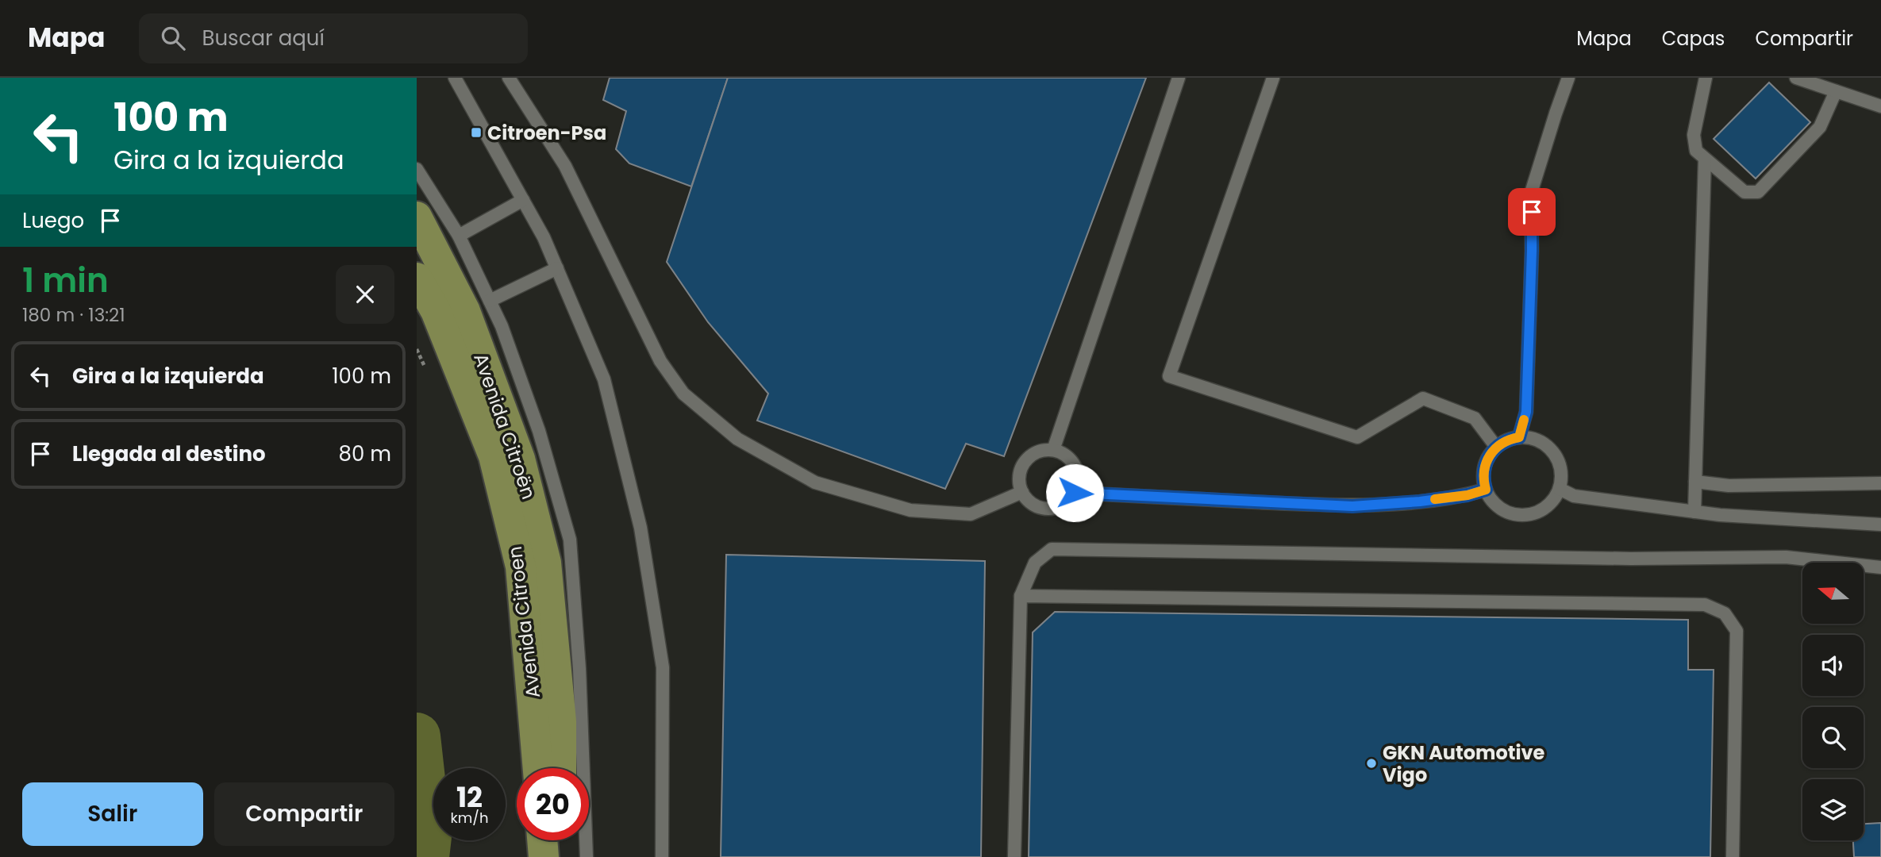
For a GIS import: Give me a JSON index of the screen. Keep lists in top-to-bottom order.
{
  "streets": {
    "main road": ["Avenida Citroën", "Avenida Citroen"]
  },
  "places": {
    "transit": ["Citroen-Psa"],
    "other": ["GKN Automotive Vigo"]
  },
  "north": "left",
  "page": {
    "header": "Mapa",
    "search": "Buscar aquí",
    "nav": ["Mapa", "Capas", "Compartir"],
    "turn": ["100 m", "Gira a la izquierda"],
    "then": "Luego",
    "heading": ["1 min", "180 m · 13:21"],
    "list": [
      {
        "name": "Gira a la izquierda",
        "value": "100 m"
      },
      {
        "name": "Llegada al destino",
        "value": "80 m"
      }
    ],
    "speed": "12 km/h",
    "limit": "20",
    "buttons": ["Salir", "Compartir"]
  }
}
